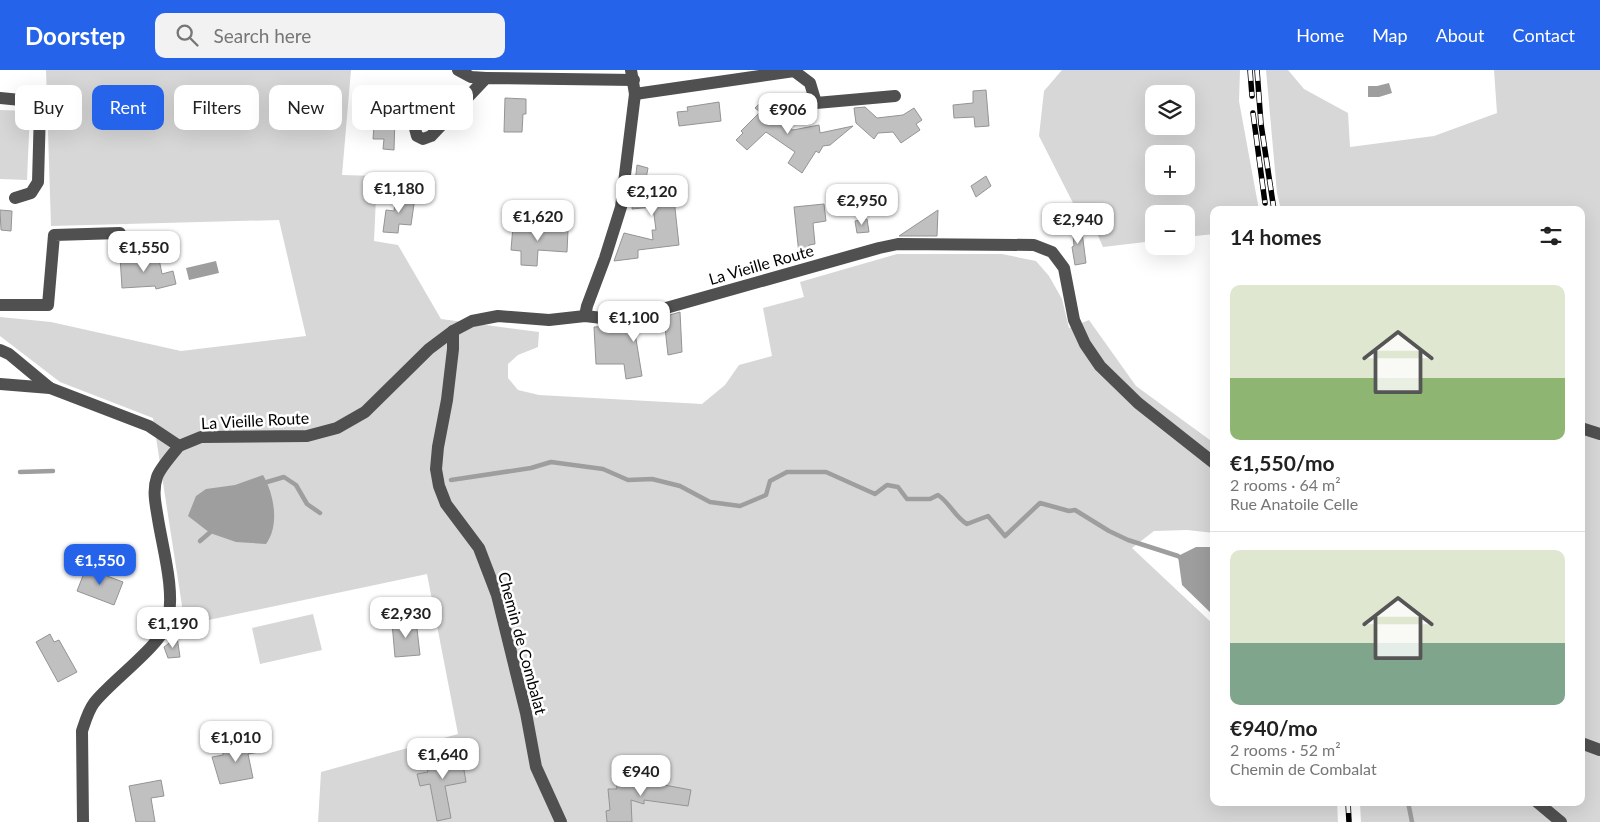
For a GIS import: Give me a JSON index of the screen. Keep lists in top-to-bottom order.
{
  "streets": {
    "street": ["La Vieille Route", "Chemin de Combalat"]
  },
  "crossings": [
    ["La Vieille Route", "Chemin de Combalat"]
  ],
  "page": {
    "header": "Doorstep",
    "search": "Search here",
    "nav": [
      "Home",
      "Map",
      "About",
      "Contact"
    ],
    "map_buttons": ["+", "−"],
    "chip": [
      "Buy",
      "Rent",
      "Filters",
      "New",
      "Apartment"
    ],
    "price": [
      "€906",
      "€1,180",
      "€2,120",
      "€2,950",
      "€1,620",
      "€2,940",
      "€1,550",
      "€1,100",
      "€1,550",
      "€2,930",
      "€1,190",
      "€1,010",
      "€1,640",
      "€940"
    ],
    "heading": "14 homes",
    "list": [
      {
        "name": "€1,550/mo",
        "note": "2 rooms · 64 m² · Rue Anatoile Celle"
      },
      {
        "name": "€940/mo",
        "note": "2 rooms · 52 m² · Chemin de Combalat"
      }
    ]
  }
}
